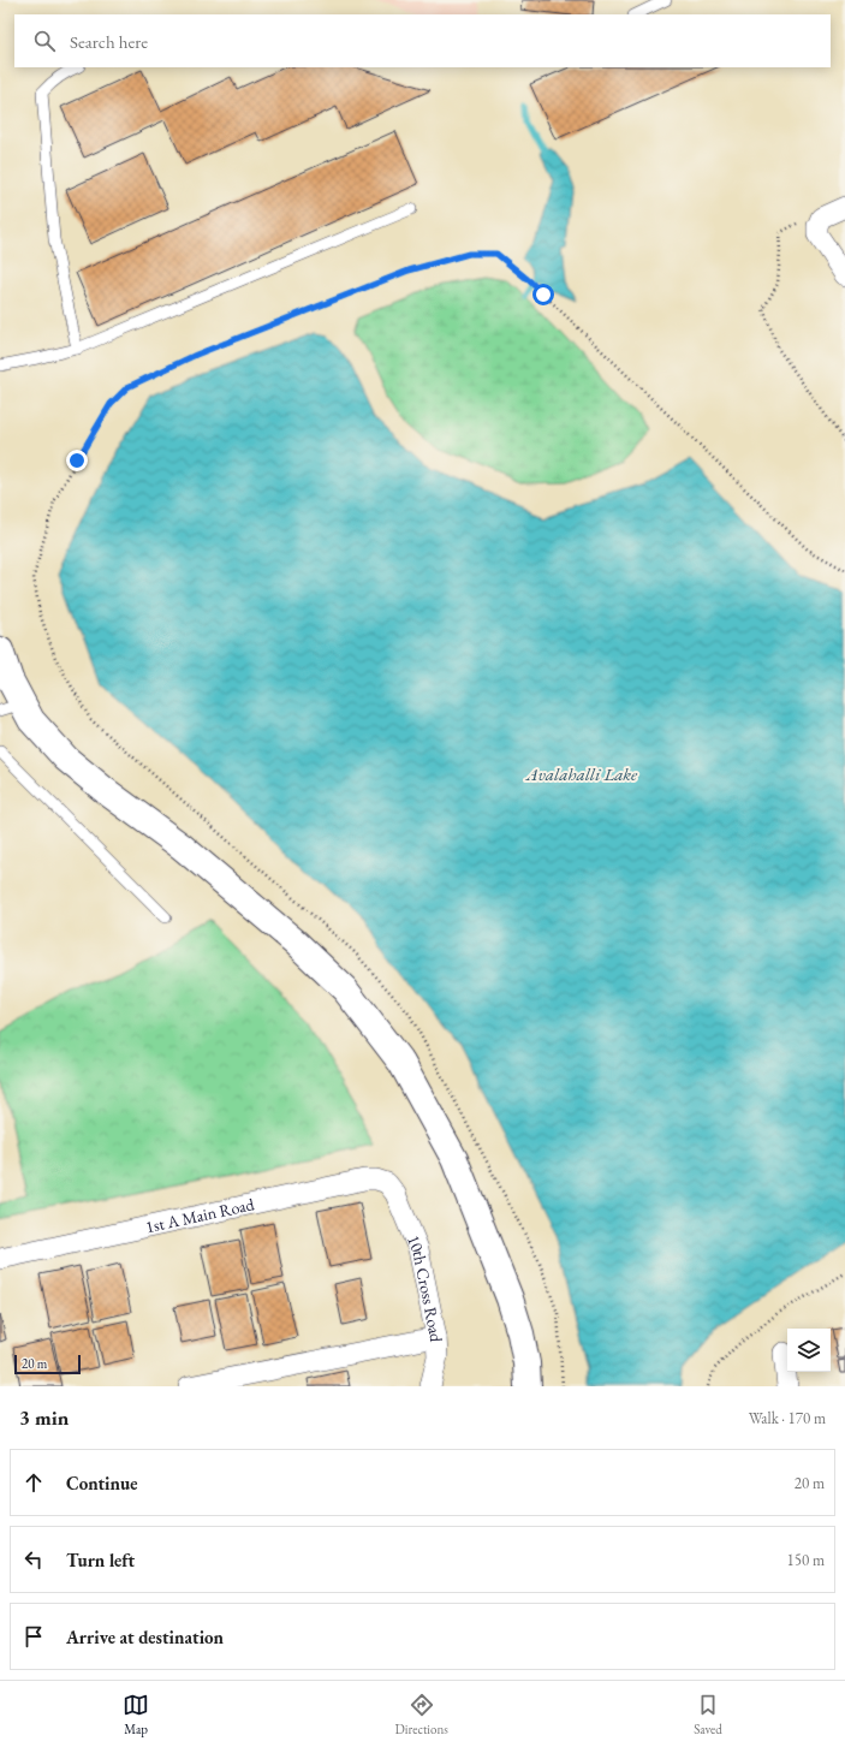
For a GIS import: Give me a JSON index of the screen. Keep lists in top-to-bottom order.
{
  "streets": {
    "street": ["1st A Main Road", "10th Cross Road"]
  },
  "crossings": [
    ["1st A Main Road", "10th Cross Road"]
  ],
  "water": ["Avalahalli Lake"],
  "scale_bar": "20 m",
  "page": {
    "search": "Search here",
    "scale": "20 m",
    "heading": ["3 min", "Walk · 170 m"],
    "list": [
      ["Continue", "20 m"],
      ["Turn left", "150 m"],
      "Arrive at destination"
    ],
    "nav": ["Map", "Directions", "Saved"]
  }
}
